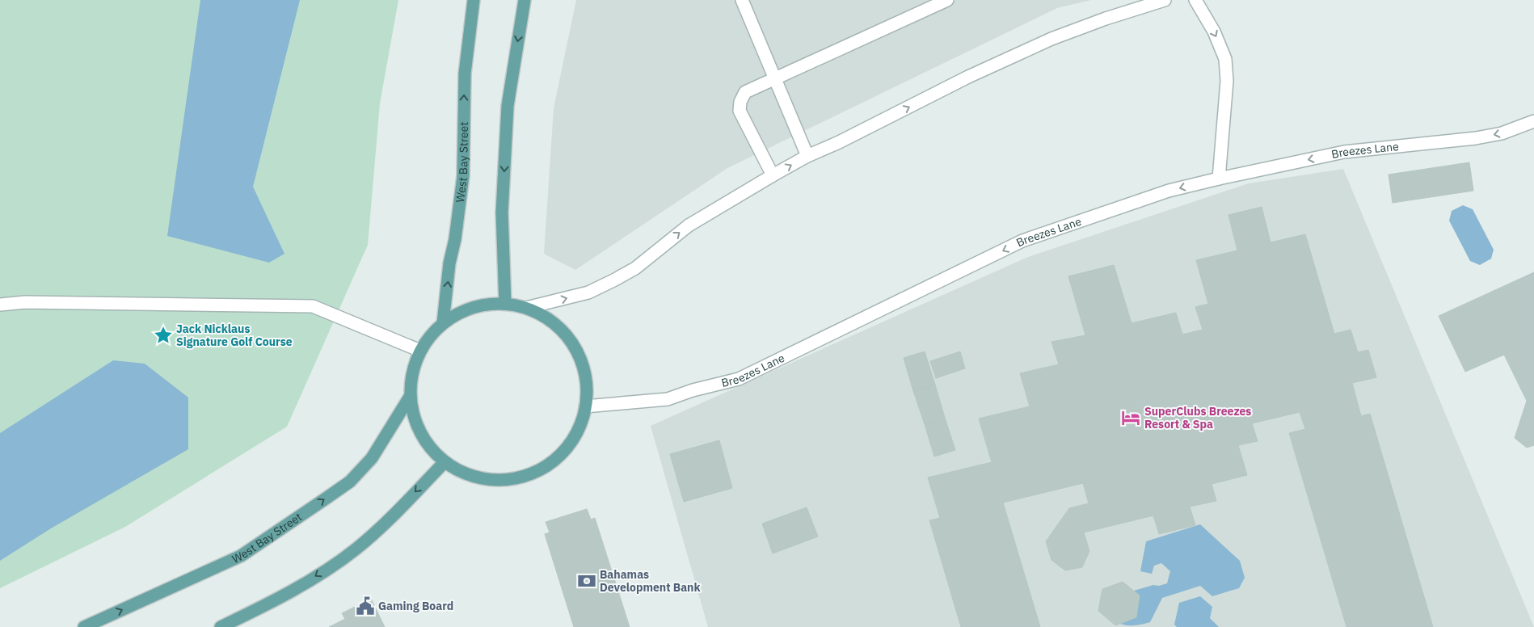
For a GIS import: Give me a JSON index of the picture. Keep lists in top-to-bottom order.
{
  "streets": {
    "main road": ["West Bay Street"],
    "lane": ["Breezes Lane"]
  },
  "one_way": ["Breezes Lane"],
  "places": {
    "place": ["Jack Nicklaus Signature Golf Course"],
    "hotel": ["SuperClubs Breezes Resort & Spa"],
    "bank": ["Bahamas Development Bank"],
    "public building": ["Gaming Board"]
  }
}
